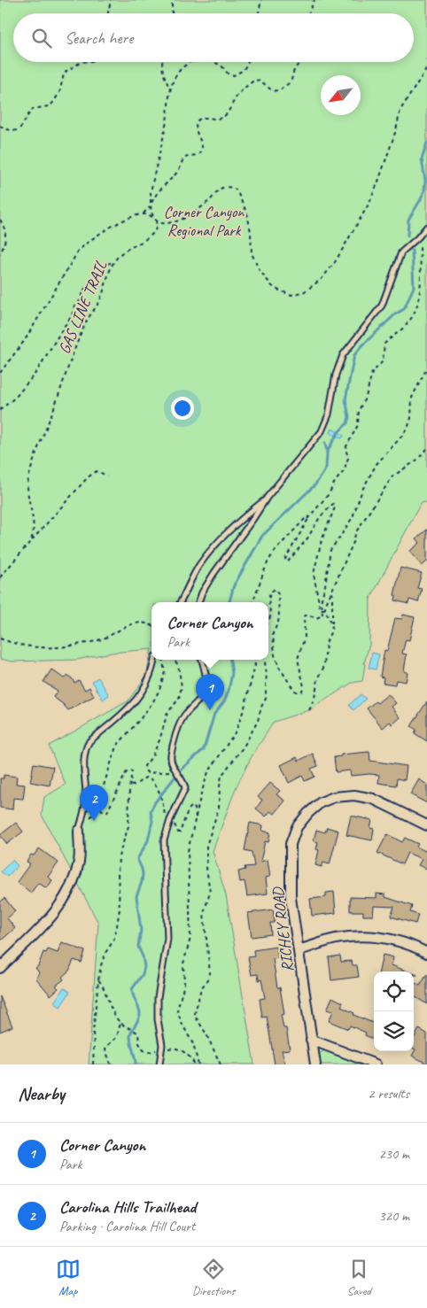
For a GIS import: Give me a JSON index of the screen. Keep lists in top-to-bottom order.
{
  "streets": {
    "street": ["RICHEY ROAD"],
    "path": ["GAS LINE TRAIL"]
  },
  "parks": ["Corner Canyon Regional Park"],
  "north": "bottom left",
  "page": {
    "search": "Search here",
    "popup": ["Corner Canyon", "Park"],
    "pins": ["1", "2"],
    "heading": ["Nearby", "2 results"],
    "list": [
      {
        "mark": "1",
        "name": "Corner Canyon",
        "note": "Park",
        "value": "230 m"
      },
      {
        "mark": "2",
        "name": "Carolina Hills Trailhead",
        "note": "Parking · Carolina Hill Court",
        "value": "320 m"
      }
    ],
    "nav": ["Map", "Directions", "Saved"]
  }
}
